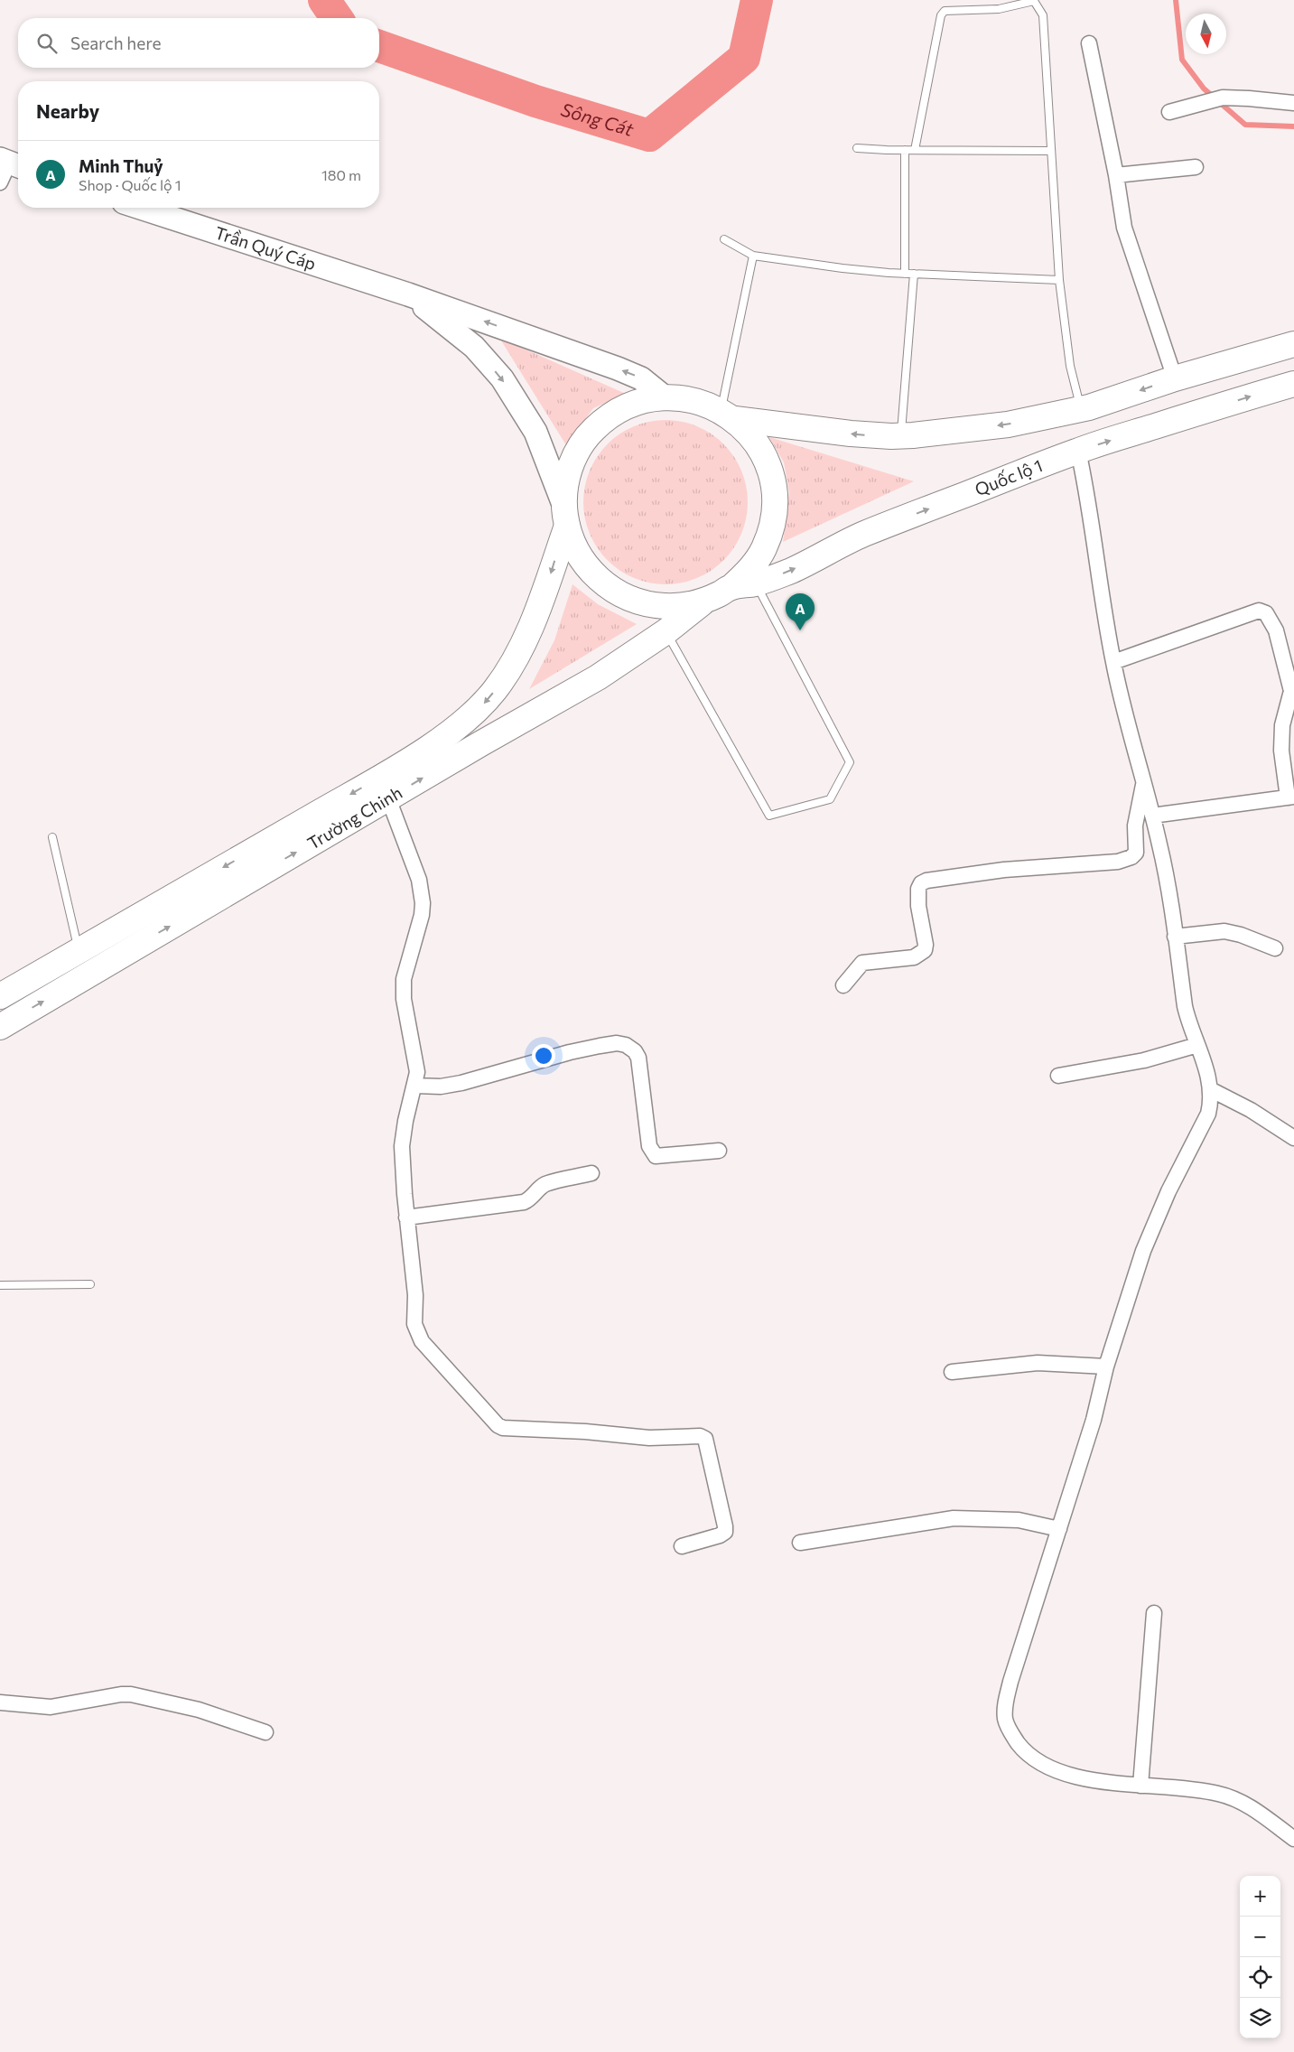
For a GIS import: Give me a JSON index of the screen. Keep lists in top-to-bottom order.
{
  "streets": {
    "highway": ["Quốc lộ 1", "Trường Chinh"],
    "main road": ["Trần Quý Cáp"]
  },
  "crossings": [
    ["Trần Quý Cáp", "Trường Chinh"]
  ],
  "water": ["Sông Cát"],
  "north": "bottom",
  "page": {
    "search": "Search here",
    "heading": "Nearby",
    "list": [
      {
        "mark": "A",
        "name": "Minh Thuỷ",
        "note": "Shop · Quốc lộ 1",
        "value": "180 m"
      }
    ],
    "pins": "A",
    "map_buttons": ["+", "−"]
  }
}
